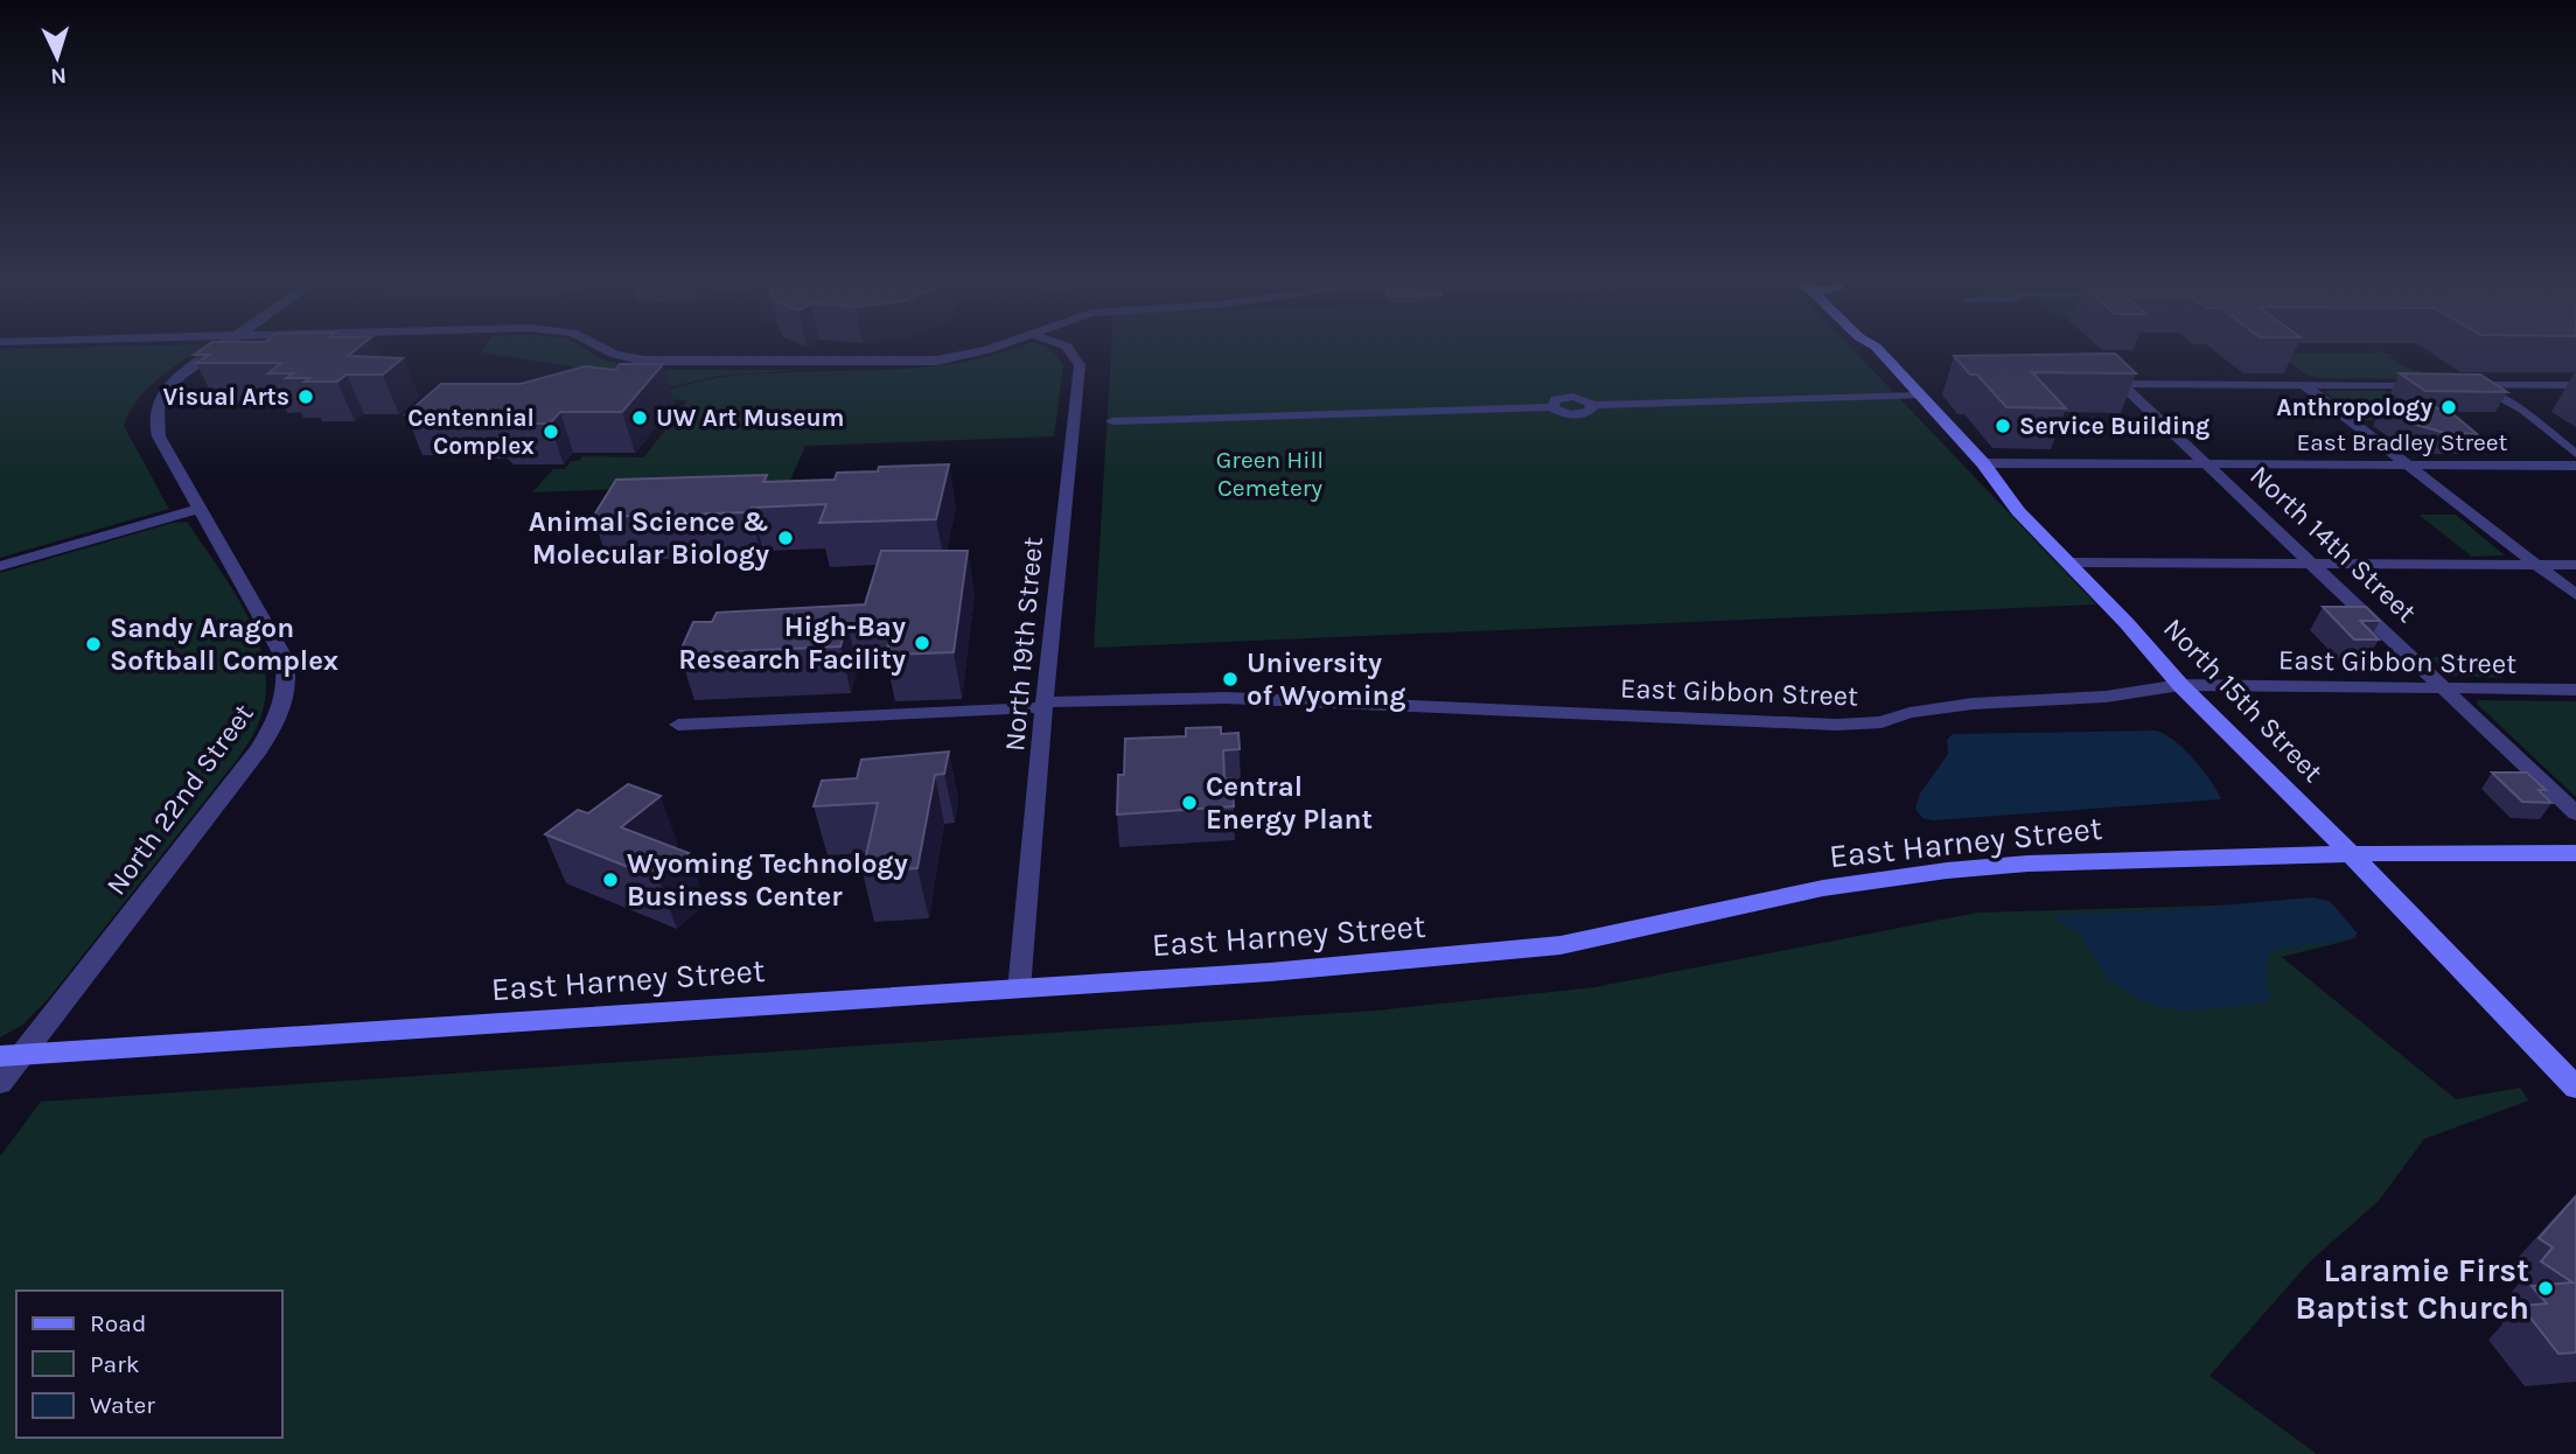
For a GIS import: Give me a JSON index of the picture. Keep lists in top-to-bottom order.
{
  "streets": {
    "main road": ["North 15th Street", "East Harney Street"],
    "street": [
      "East Bradley Street",
      "North 14th Street",
      "North 19th Street",
      "East Gibbon Street",
      "North 22nd Street"
    ]
  },
  "crossings": [
    ["East Bradley Street", "North 14th Street"],
    ["East Bradley Street", "North 15th Street"],
    ["North 14th Street", "East Gibbon Street"],
    ["North 19th Street", "East Gibbon Street"],
    ["North 19th Street", "East Harney Street"],
    ["East Gibbon Street", "North 15th Street"],
    ["North 15th Street", "East Harney Street"],
    ["North 22nd Street", "East Harney Street"]
  ],
  "parks": ["Green Hill Cemetery"],
  "places": [
    "Visual Arts",
    "Anthropology",
    "UW Art Museum",
    "Service Building",
    "Centennial Complex",
    "Animal Science & Molecular Biology",
    "High-Bay Research Facility",
    "Sandy Aragon Softball Complex",
    "University of Wyoming",
    "Central Energy Plant",
    "Wyoming Technology Business Center",
    "Laramie First Baptist Church"
  ],
  "legend": ["Road", "Park", "Water"],
  "north": "bottom"
}
